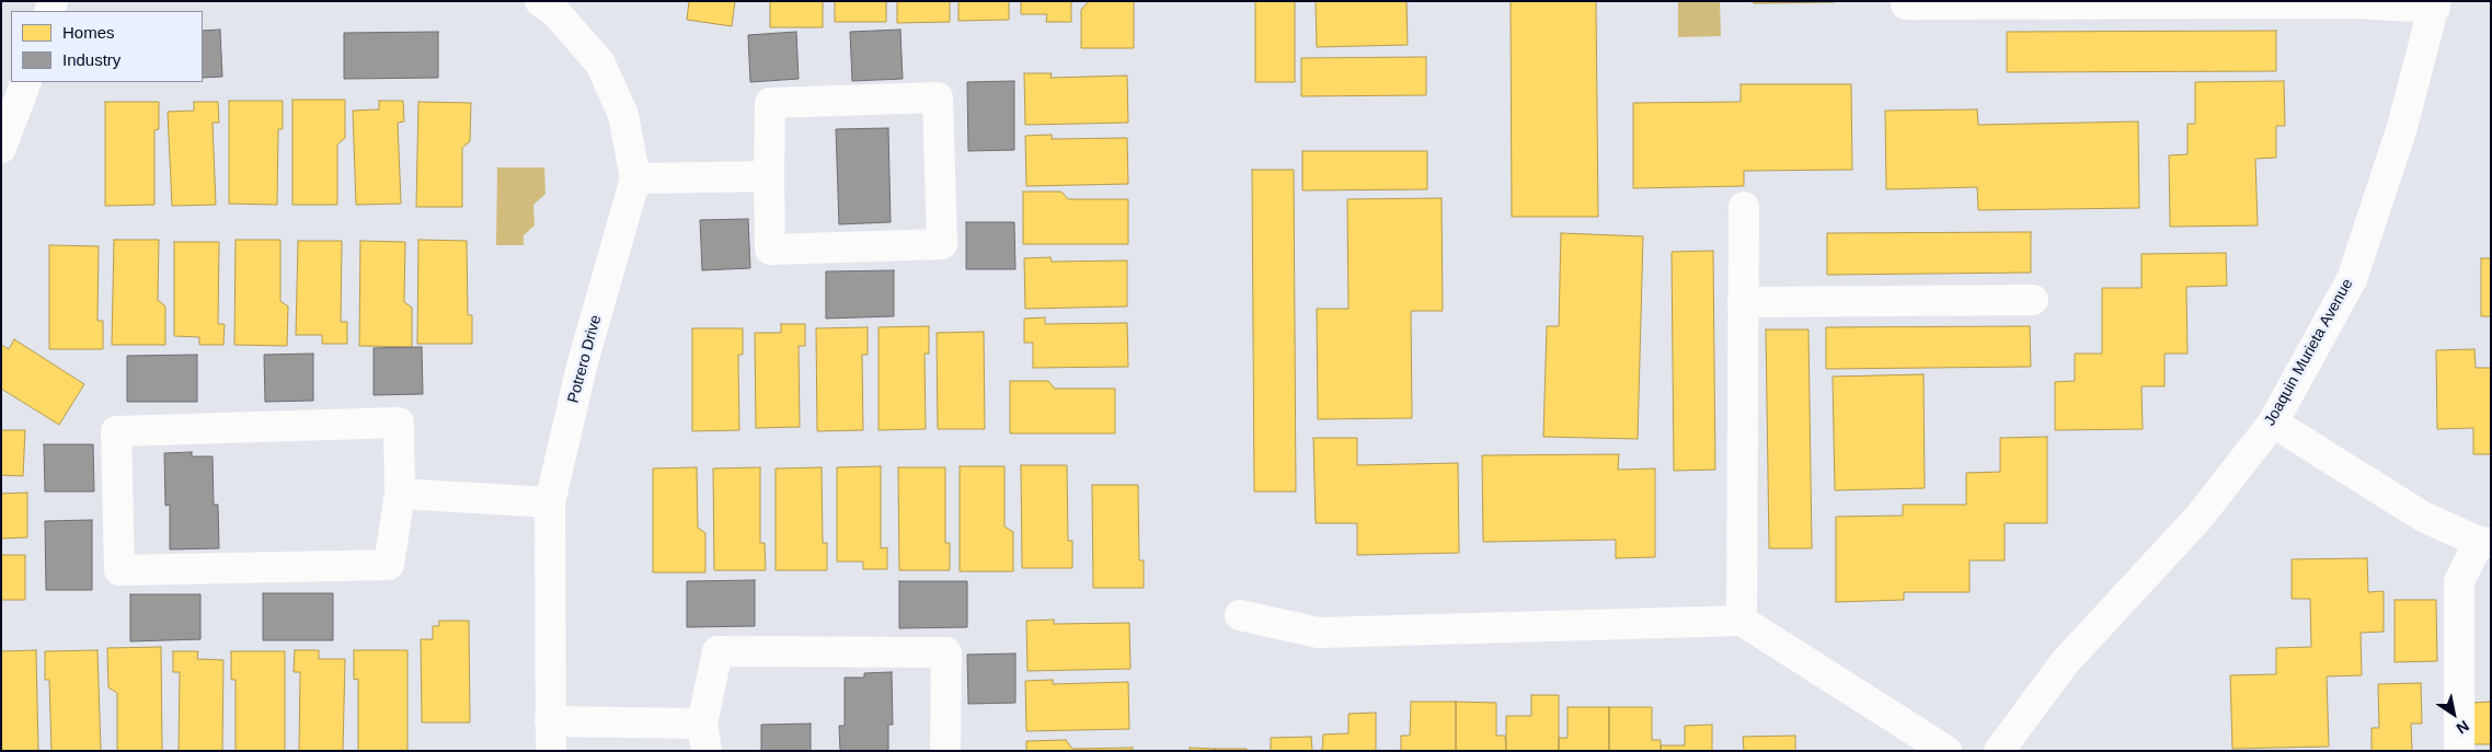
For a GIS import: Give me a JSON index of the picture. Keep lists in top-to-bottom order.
{
  "streets": {
    "street": ["Joaquin Murieta Avenue", "Potrero Drive"]
  },
  "legend": ["Homes", "Industry"],
  "north": "bottom right"
}
